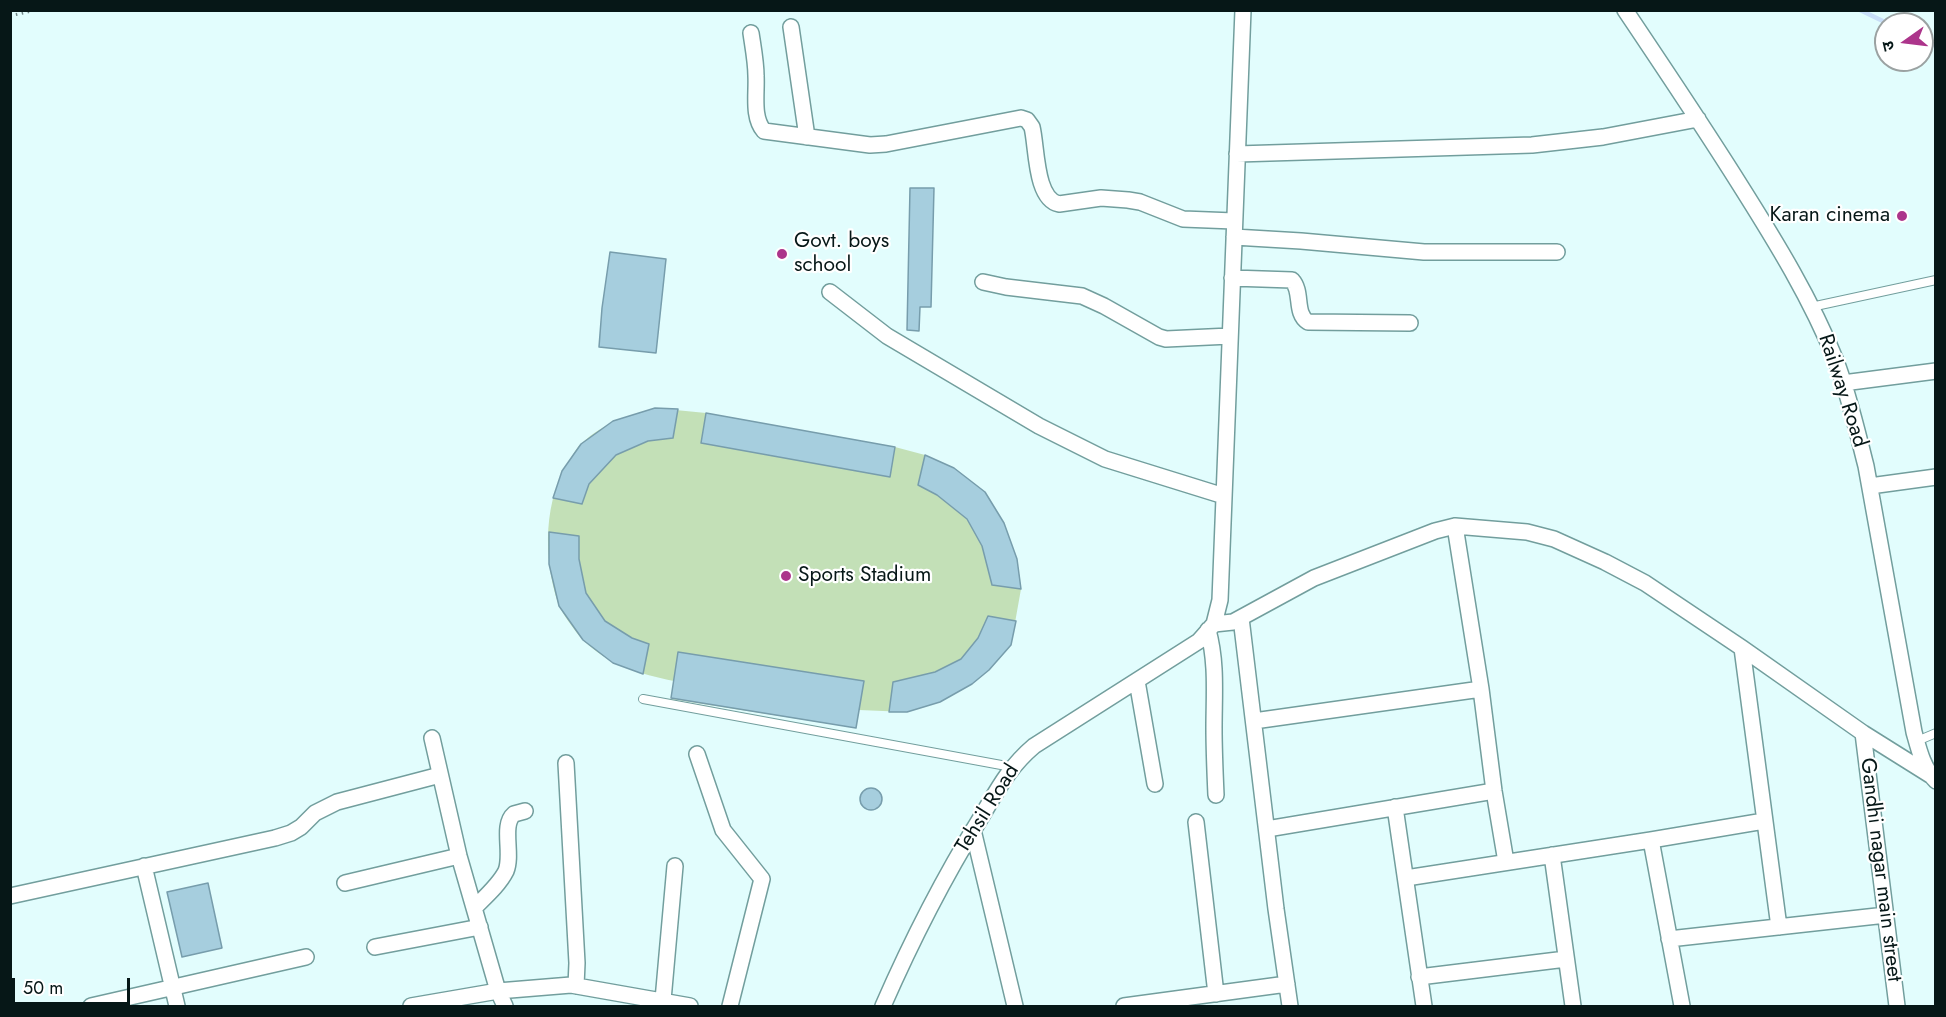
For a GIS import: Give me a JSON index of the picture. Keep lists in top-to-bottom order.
{
  "streets": {
    "street": ["Railway Road", "Tehsil Road", "Gandhi nagar main street"]
  },
  "places": ["Karan cinema", "Govt. boys school", "Sports Stadium"],
  "scale_bar": "50 m",
  "north": "left"
}
